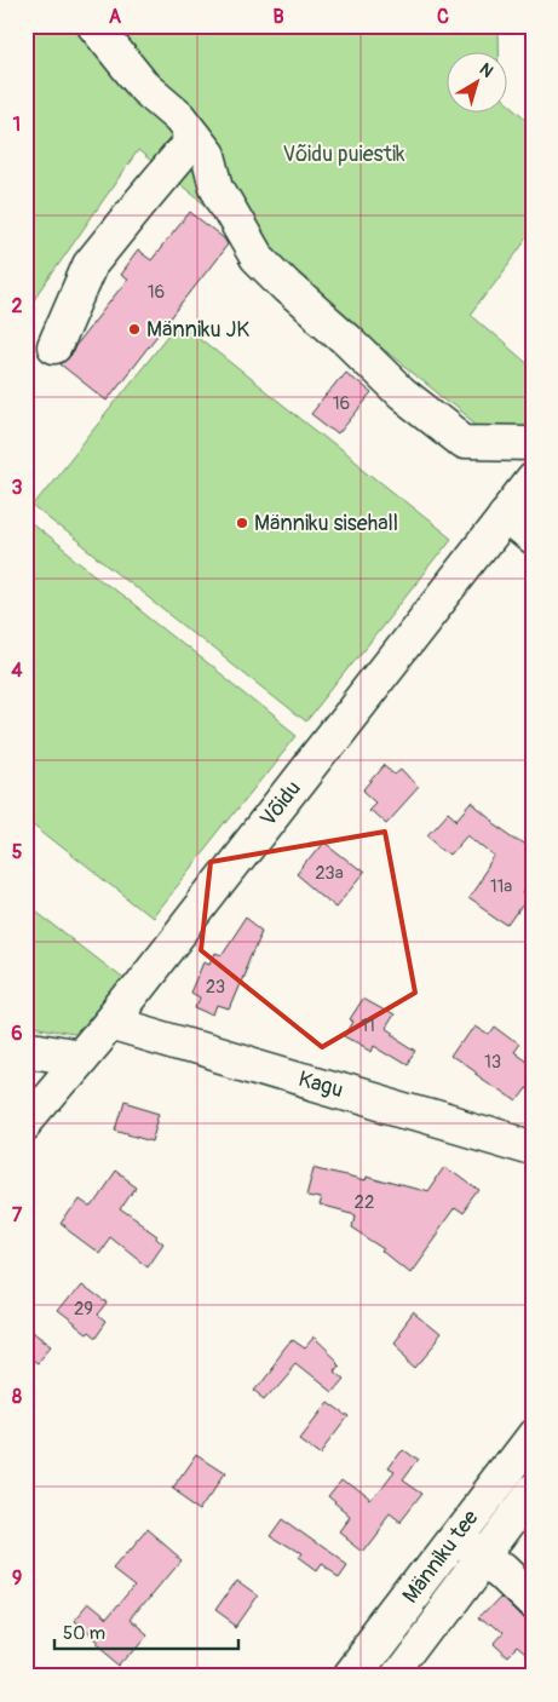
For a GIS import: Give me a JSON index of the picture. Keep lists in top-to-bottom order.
{
  "streets": {
    "street": ["Võidu", "Kagu", "Männiku tee"]
  },
  "crossings": [
    ["Võidu", "Kagu"]
  ],
  "parks": ["Võidu puiestik"],
  "places": ["Männiku JK", "Männiku sisehall"],
  "house_numbers": [
    "16",
    "16",
    "23a",
    "11a",
    "23",
    "11",
    "13",
    "22",
    "29"
  ],
  "scale_bar": "50 m",
  "north": "top right",
  "grid": {
    "columns": ["A", "B", "C"],
    "rows": [
      "1",
      "2",
      "3",
      "4",
      "5",
      "6",
      "7",
      "8",
      "9"
    ]
  }
}
